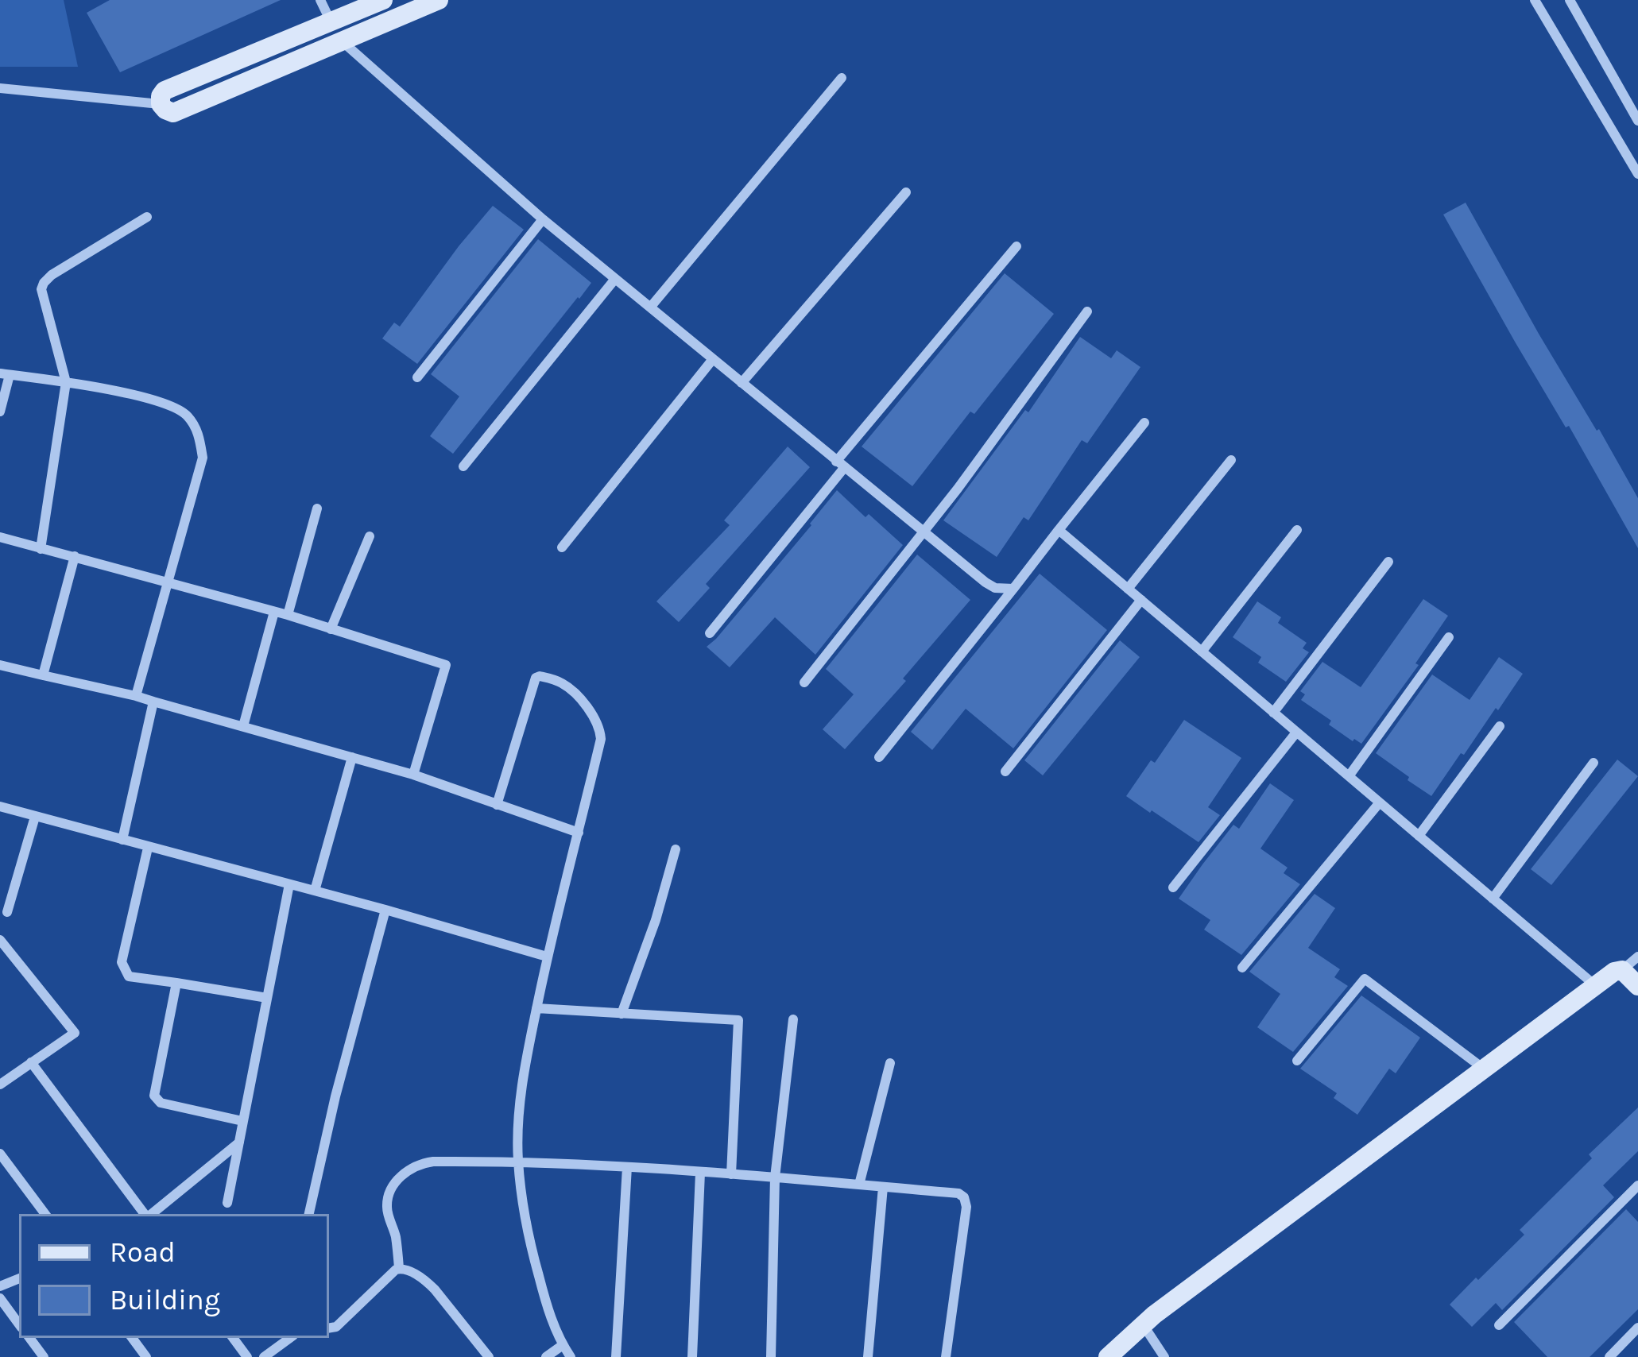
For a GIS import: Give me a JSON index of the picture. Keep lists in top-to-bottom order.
{
  "legend": ["Road", "Building"]
}
